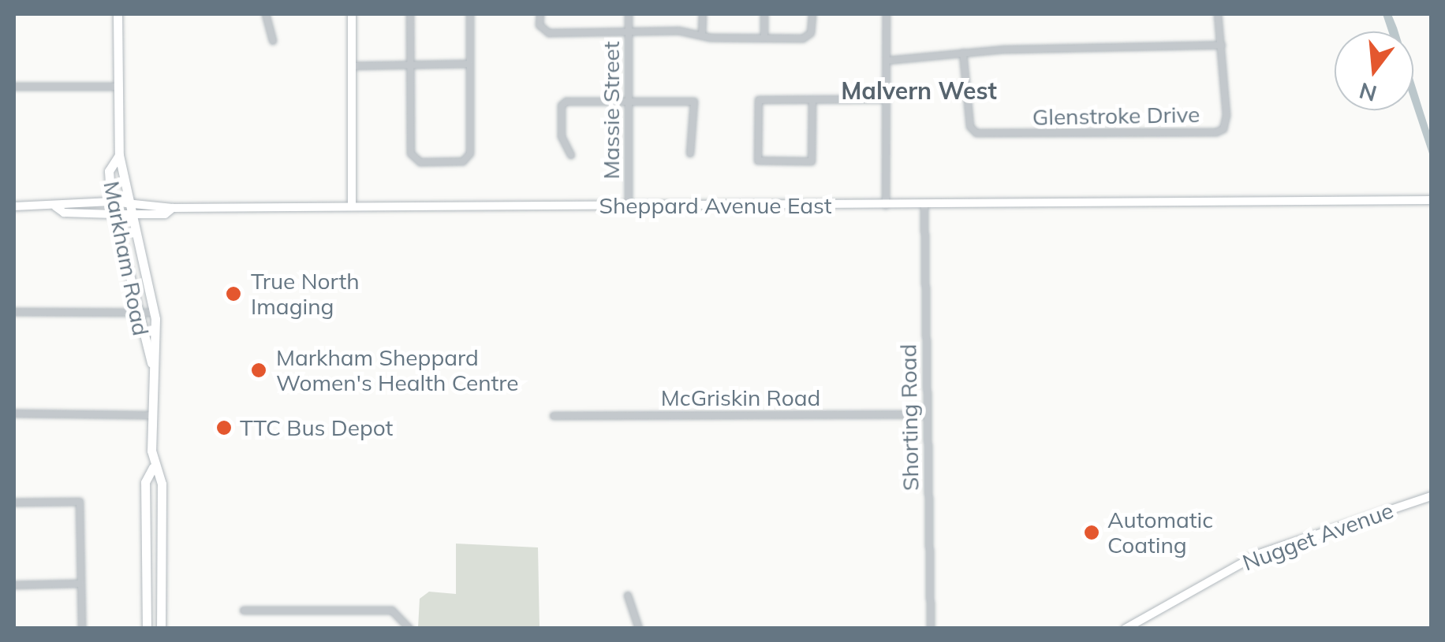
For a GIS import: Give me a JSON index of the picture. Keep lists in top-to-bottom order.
{
  "streets": {
    "main road": ["Sheppard Avenue East", "Markham Road", "Nugget Avenue"],
    "street": [
      "Massie Street",
      "Glenstroke Drive",
      "McGriskin Road",
      "Shorting Road"
    ]
  },
  "crossings": [
    ["Massie Street", "Sheppard Avenue East"],
    ["Sheppard Avenue East", "Markham Road"],
    ["Sheppard Avenue East", "Shorting Road"],
    ["McGriskin Road", "Shorting Road"]
  ],
  "districts": ["Malvern West"],
  "places": [
    "True North Imaging",
    "Markham Sheppard Women's Health Centre",
    "TTC Bus Depot",
    "Automatic Coating"
  ],
  "north": "bottom"
}
